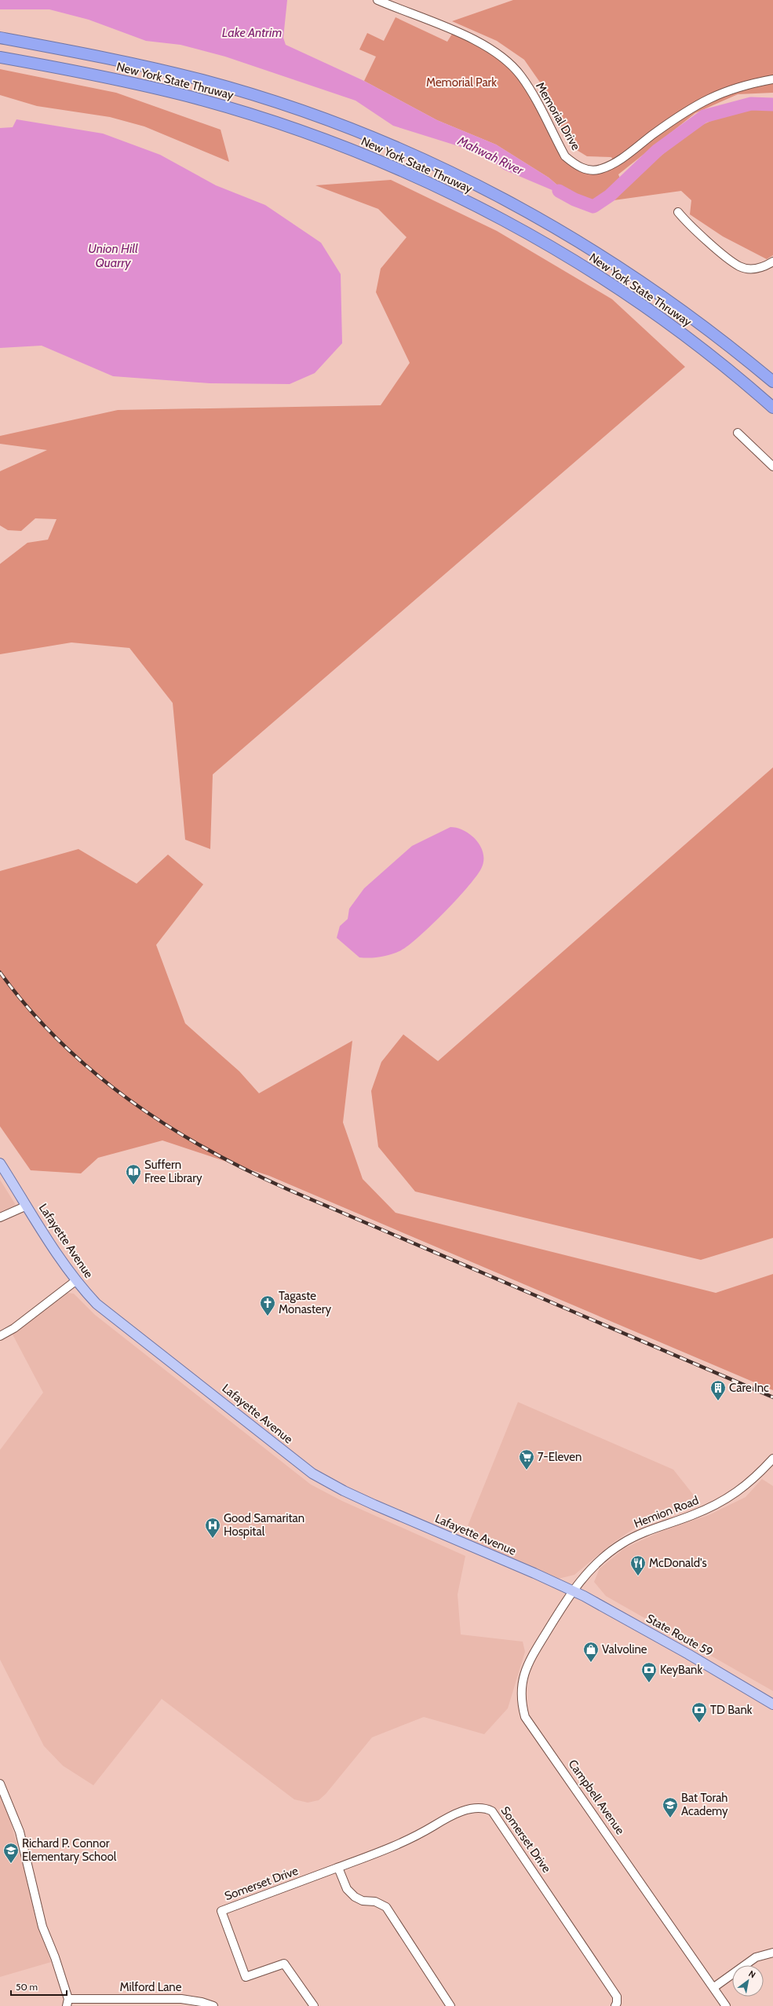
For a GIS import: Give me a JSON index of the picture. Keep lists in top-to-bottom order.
{
  "streets": {
    "highway": ["New York State Thruway"],
    "main road": ["Lafayette Avenue", "State Route 59"],
    "street": [
      "Memorial Drive",
      "Hemion Road",
      "Campbell Avenue",
      "Somerset Drive",
      "Milford Lane"
    ]
  },
  "crossings": [
    ["Lafayette Avenue", "Hemion Road"],
    ["Lafayette Avenue", "State Route 59"],
    ["Lafayette Avenue", "Campbell Avenue"],
    ["Hemion Road", "State Route 59"],
    ["Hemion Road", "Campbell Avenue"],
    ["State Route 59", "Campbell Avenue"]
  ],
  "water": ["Lake Antrim", "Mahwah River", "Union Hill Quarry"],
  "parks": ["Memorial Park"],
  "places": {
    "library": ["Suffern Free Library"],
    "church": ["Tagaste Monastery"],
    "building": ["Care Inc"],
    "supermarket": ["7-Eleven"],
    "hospital": ["Good Samaritan Hospital"],
    "restaurant": ["McDonald's"],
    "shop": ["Valvoline"],
    "bank": ["KeyBank", "TD Bank"],
    "school or university": ["Bat Torah Academy", "Richard P. Connor Elementary School"]
  },
  "scale_bar": "50 m",
  "north": "top right"
}
